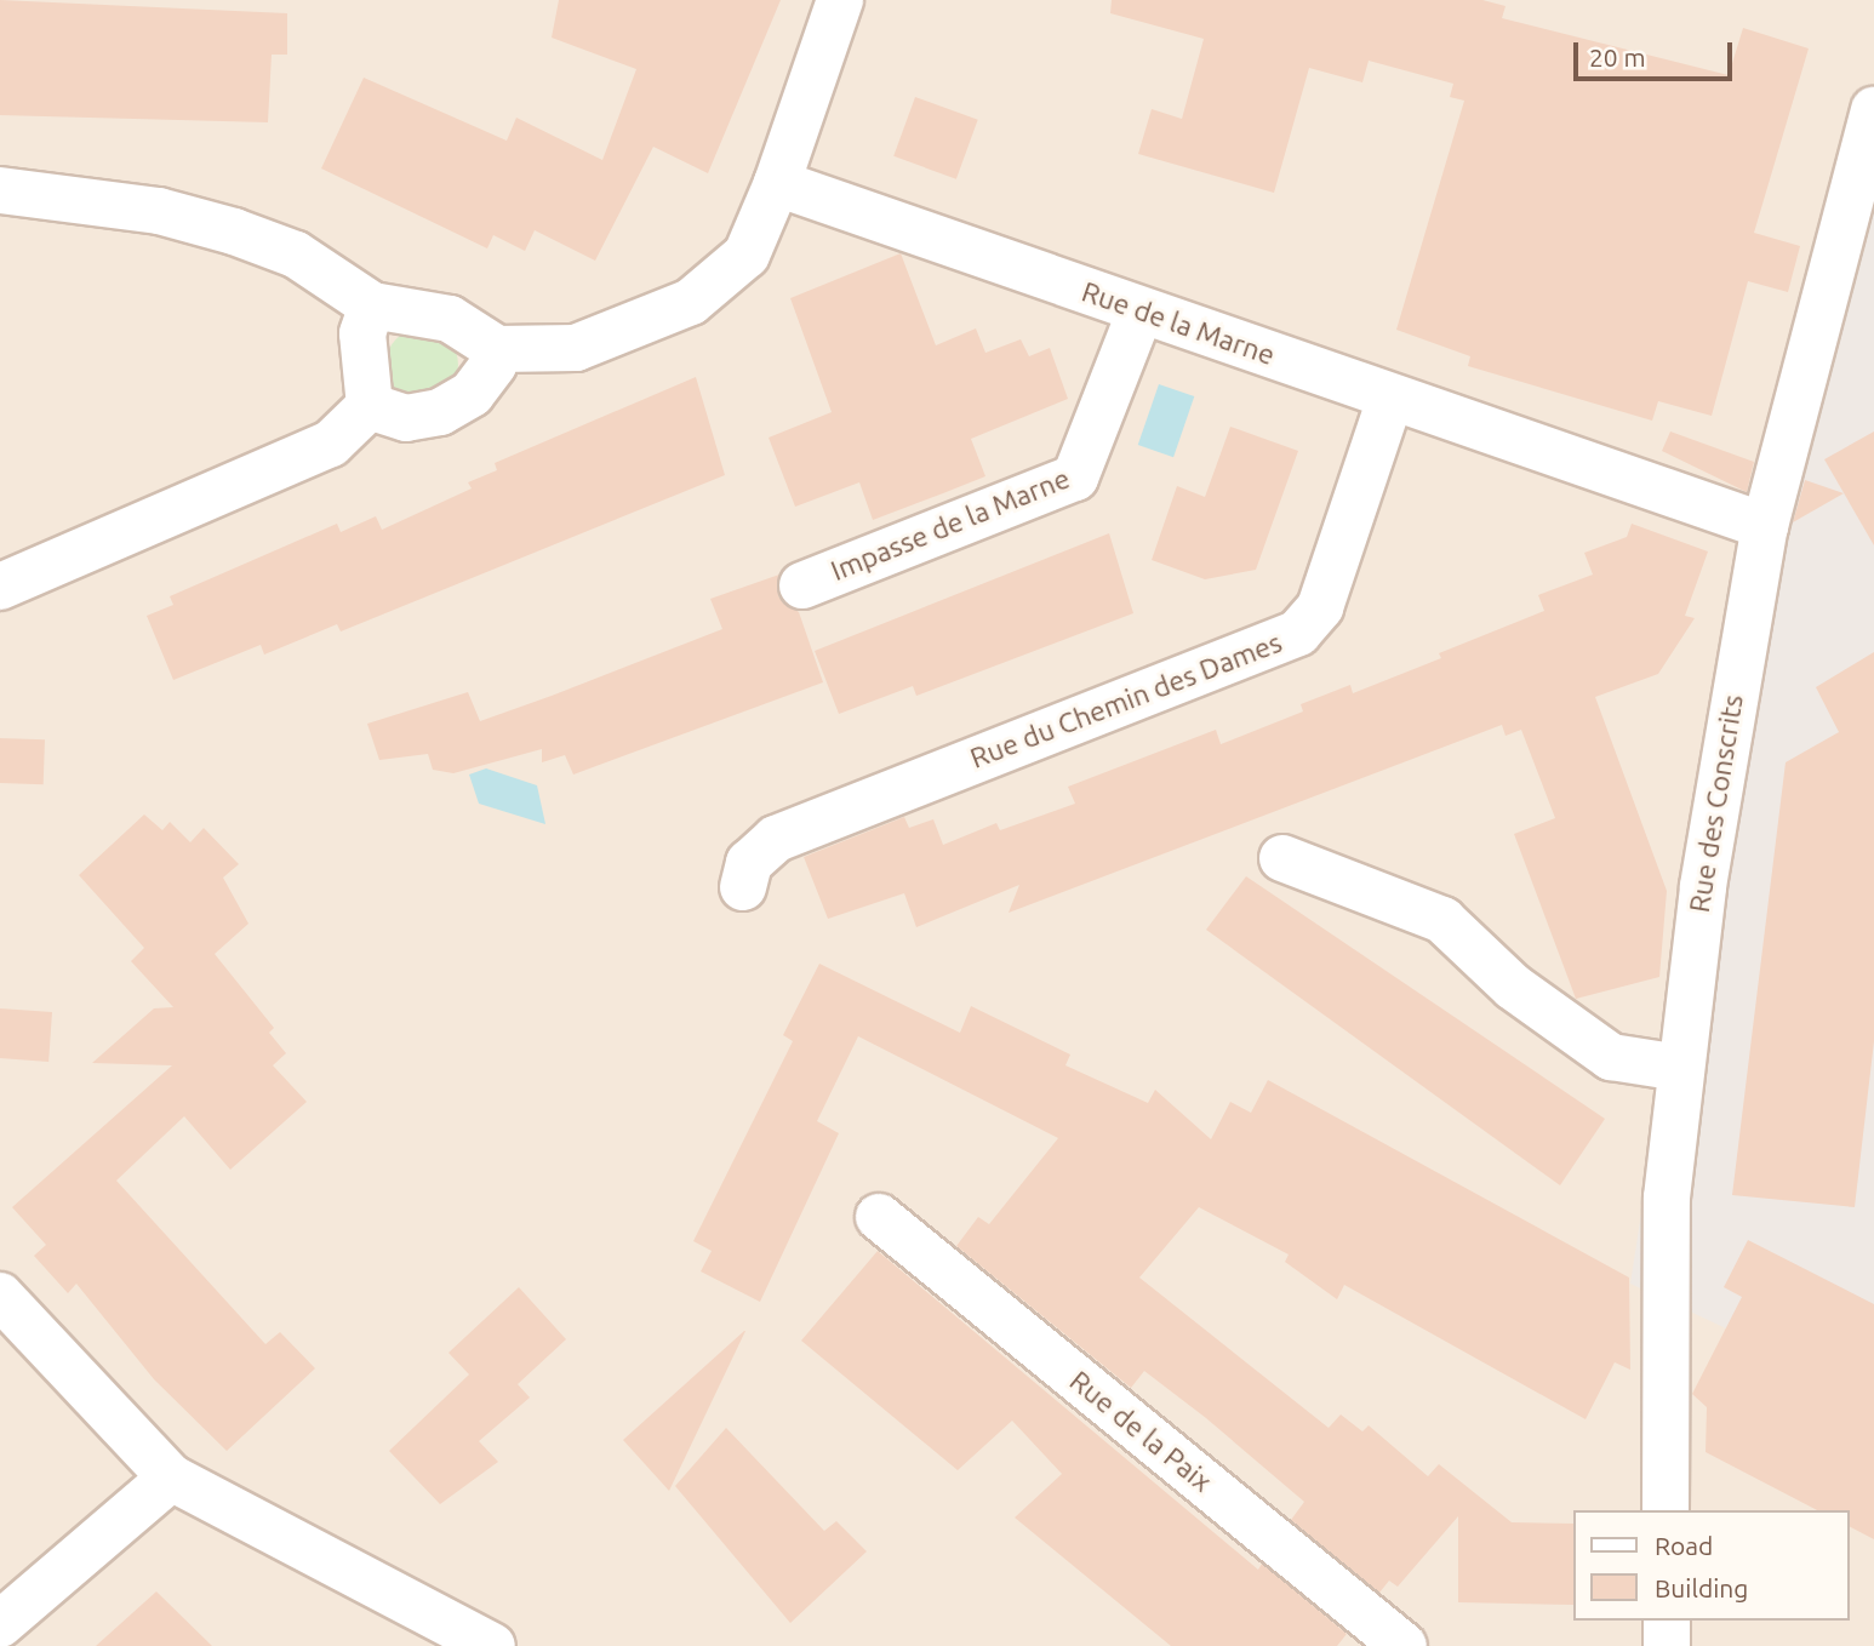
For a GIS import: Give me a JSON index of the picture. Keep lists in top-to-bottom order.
{
  "streets": {
    "street": [
      "Rue de la Marne",
      "Impasse de la Marne",
      "Rue du Chemin des Dames",
      "Rue des Conscrits",
      "Rue de la Paix"
    ]
  },
  "crossings": [
    ["Rue de la Marne", "Impasse de la Marne"],
    ["Rue de la Marne", "Rue du Chemin des Dames"],
    ["Rue de la Marne", "Rue des Conscrits"]
  ],
  "legend": ["Road", "Building"],
  "scale_bar": "20 m"
}
